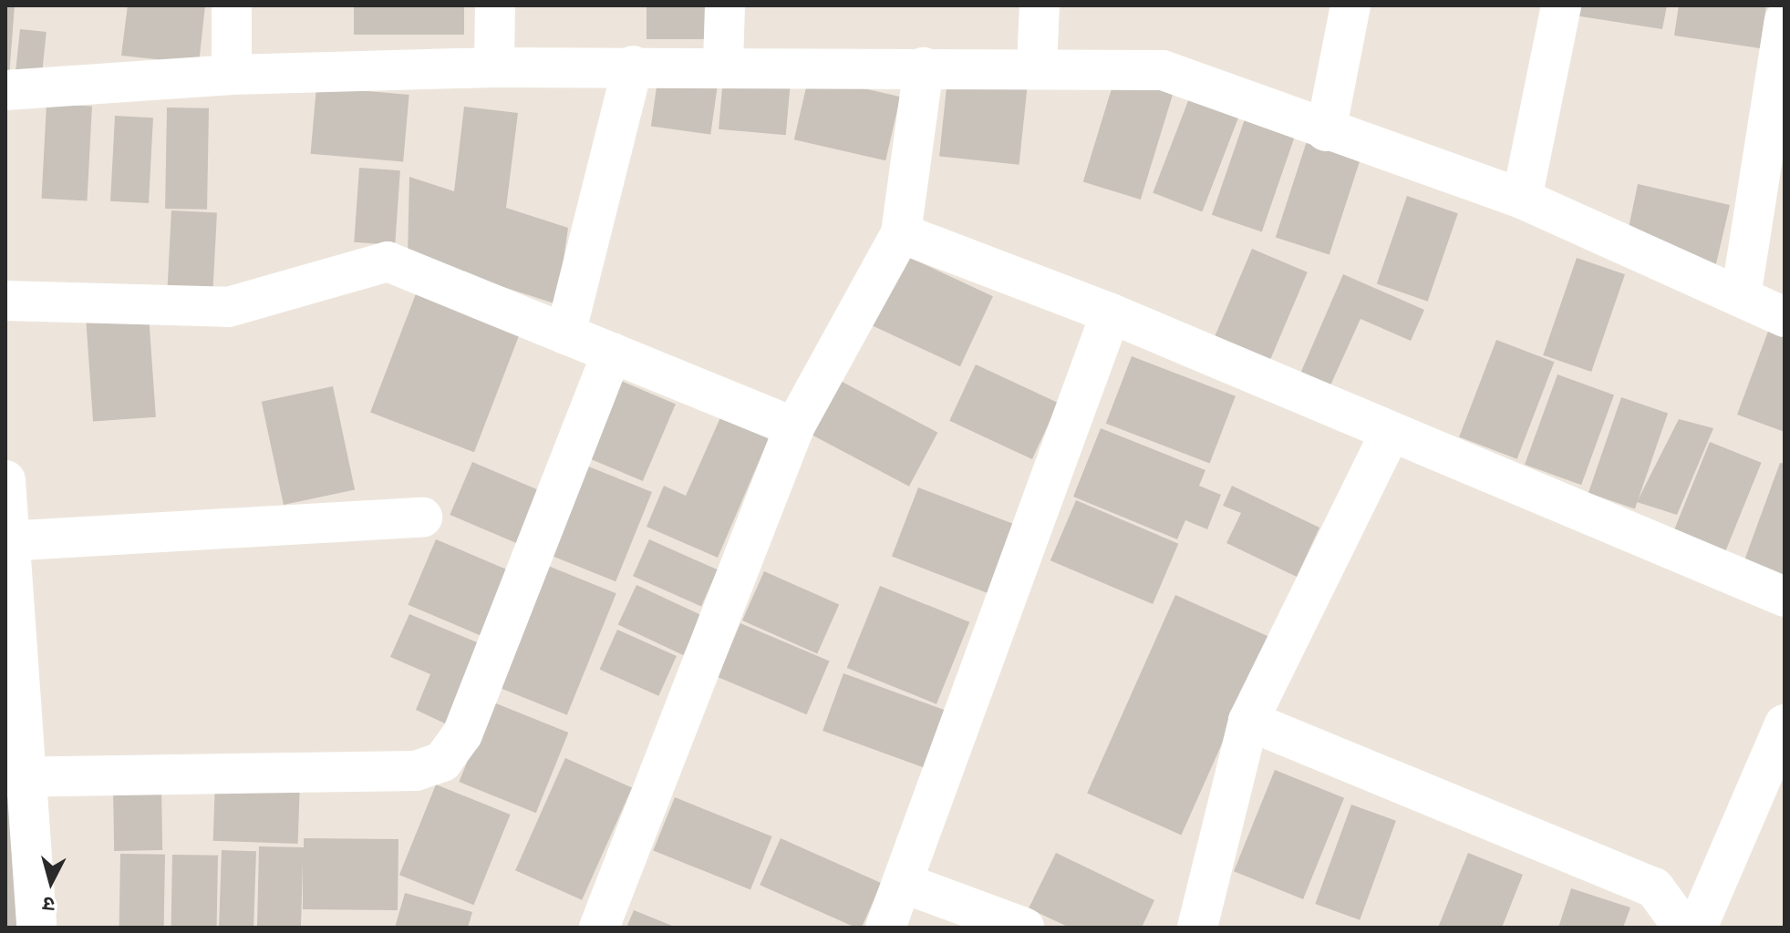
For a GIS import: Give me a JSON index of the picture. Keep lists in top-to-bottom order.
{
  "north": "bottom"
}
